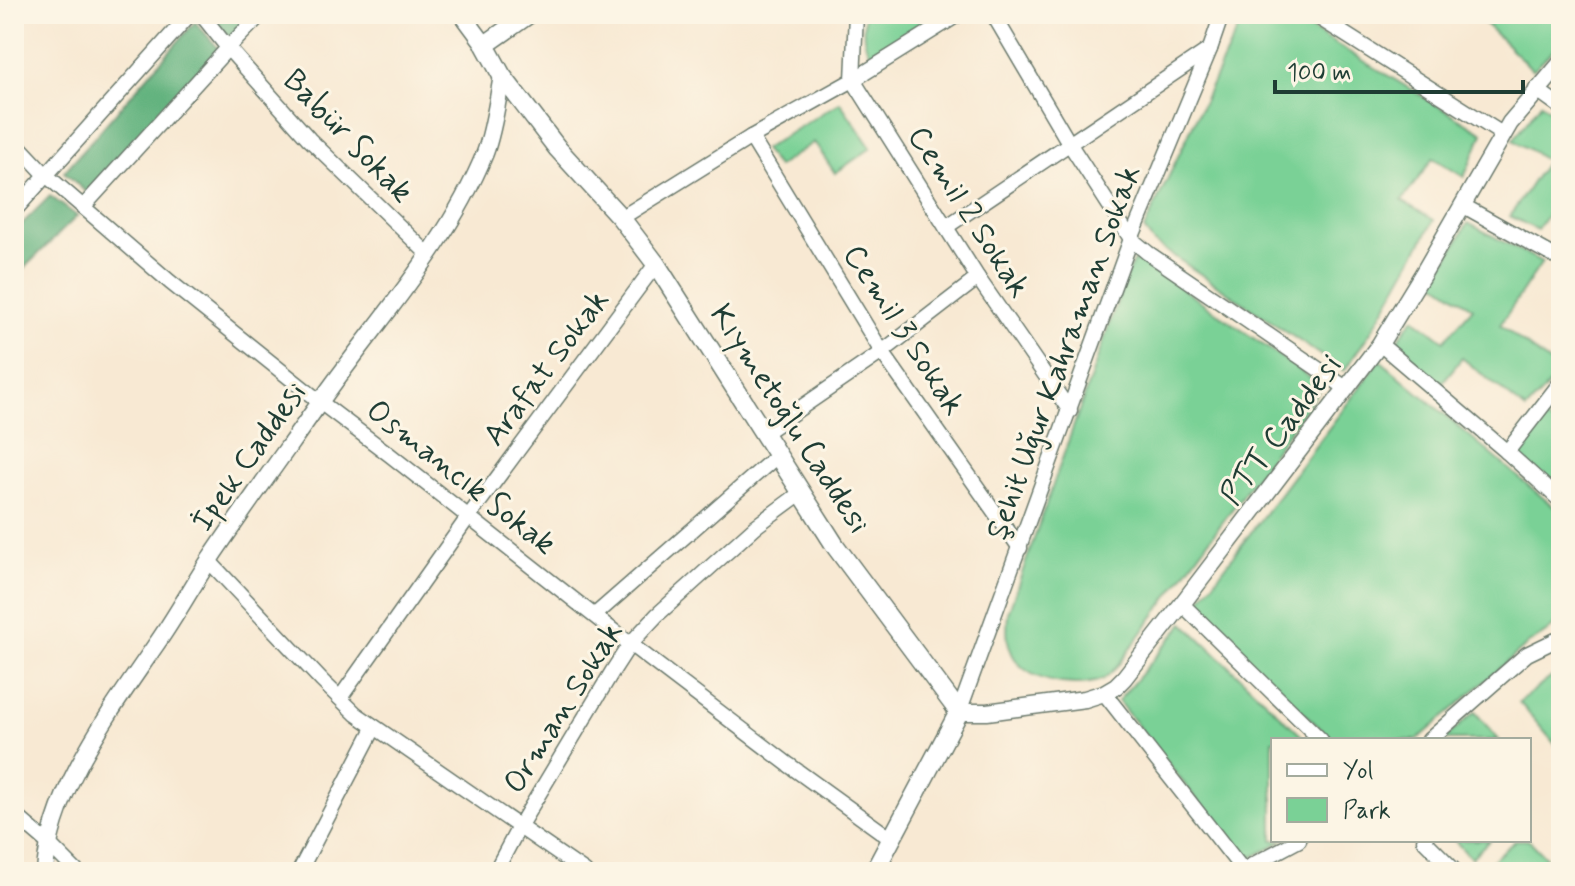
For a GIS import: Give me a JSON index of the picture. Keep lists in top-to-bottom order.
{
  "streets": {
    "main road": ["Kıymetoğlu Caddesi"],
    "street": [
      "Babür Sokak",
      "Cemil 2 Sokak",
      "Cemil 3 Sokak",
      "Şehit Uğur Kahraman Sokak",
      "Arafat Sokak",
      "PTT Caddesi",
      "İpek Caddesi",
      "Osmancık Sokak",
      "Orman Sokak"
    ]
  },
  "crossings": [
    ["Babür Sokak", "İpek Caddesi"],
    ["Cemil 2 Sokak", "Şehit Uğur Kahraman Sokak"],
    ["Cemil 3 Sokak", "Şehit Uğur Kahraman Sokak"],
    ["Şehit Uğur Kahraman Sokak", "Kıymetoğlu Caddesi"],
    ["Şehit Uğur Kahraman Sokak", "PTT Caddesi"],
    ["Arafat Sokak", "Kıymetoğlu Caddesi"],
    ["Arafat Sokak", "Osmancık Sokak"],
    ["Kıymetoğlu Caddesi", "PTT Caddesi"],
    ["Kıymetoğlu Caddesi", "İpek Caddesi"],
    ["Kıymetoğlu Caddesi", "Orman Sokak"],
    ["İpek Caddesi", "Osmancık Sokak"],
    ["Osmancık Sokak", "Orman Sokak"]
  ],
  "legend": ["Yol", "Park"],
  "scale_bar": "100 m"
}
